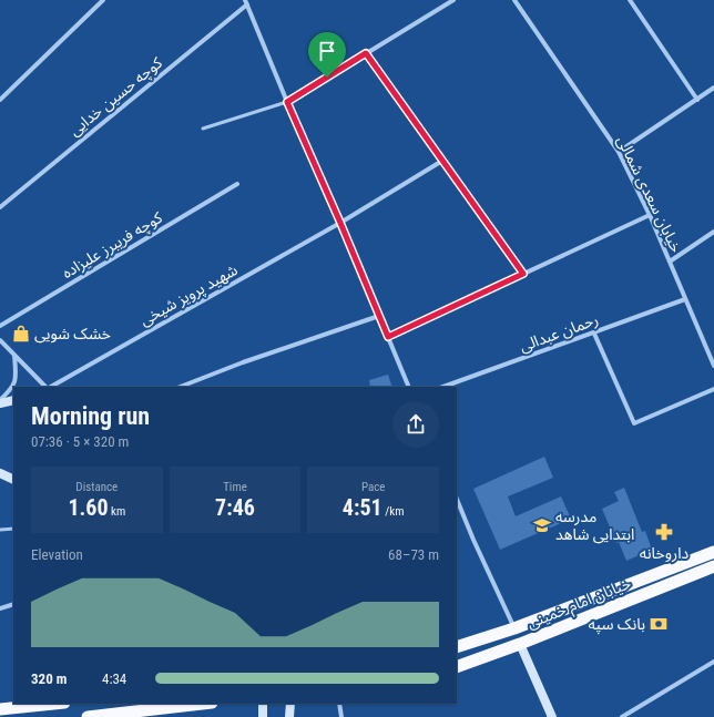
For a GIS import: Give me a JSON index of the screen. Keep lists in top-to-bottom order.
{
  "streets": {
    "highway": ["خیابان امام خمینی"],
    "street": [
      "کوچه حسین خدایی",
      "خیابان سعدی شمالی",
      "کوچه فریبرز علیزاده",
      "شهید پرویز شیخی",
      "رحمان عبدالی"
    ]
  },
  "crossings": [
    ["خیابان سعدی شمالی", "رحمان عبدالی"]
  ],
  "places": {
    "shop": ["خشک شویی"],
    "school or university": ["مدرسه ابتدایی شاهد"],
    "pharmacy": ["داروخانه"],
    "bank": ["بانک سپه"]
  },
  "page": {
    "heading": ["Morning run", "07:36 · 5 × 320 m"],
    "stats": [
      ["Distance", "1.60 km"],
      ["Time", "7:46"],
      ["Pace", "4:51 /km"]
    ],
    "chart": ["Elevation", "68–73 m"],
    "list": [
      {
        "name": "320 m",
        "note": "4:34"
      }
    ]
  }
}
